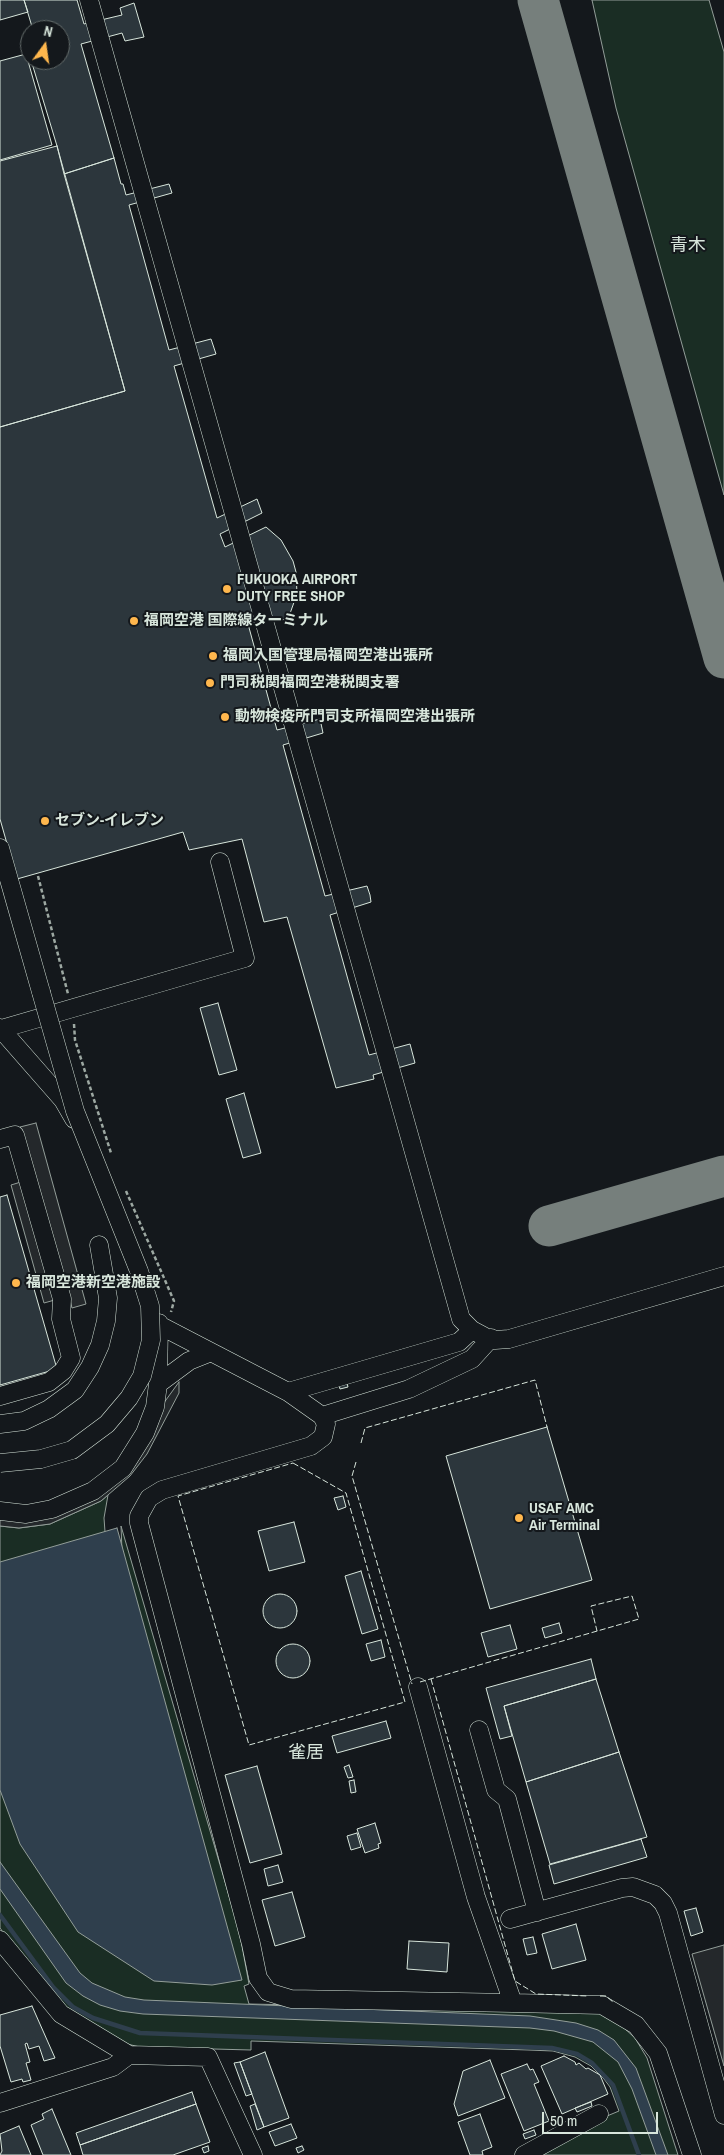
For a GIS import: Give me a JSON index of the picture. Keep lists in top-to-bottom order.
{
  "districts": ["青木", "雀居"],
  "places": [
    "FUKUOKA AIRPORT DUTY FREE SHOP",
    "福岡空港 国際線ターミナル",
    "福岡入国管理局福岡空港出張所",
    "門司税関福岡空港税関支署",
    "動物検疫所門司支所福岡空港出張所",
    "セブン-イレブン",
    "福岡空港新空港施設",
    "USAF AMC Air Terminal"
  ],
  "scale_bar": "50 m",
  "north": "top"
}
